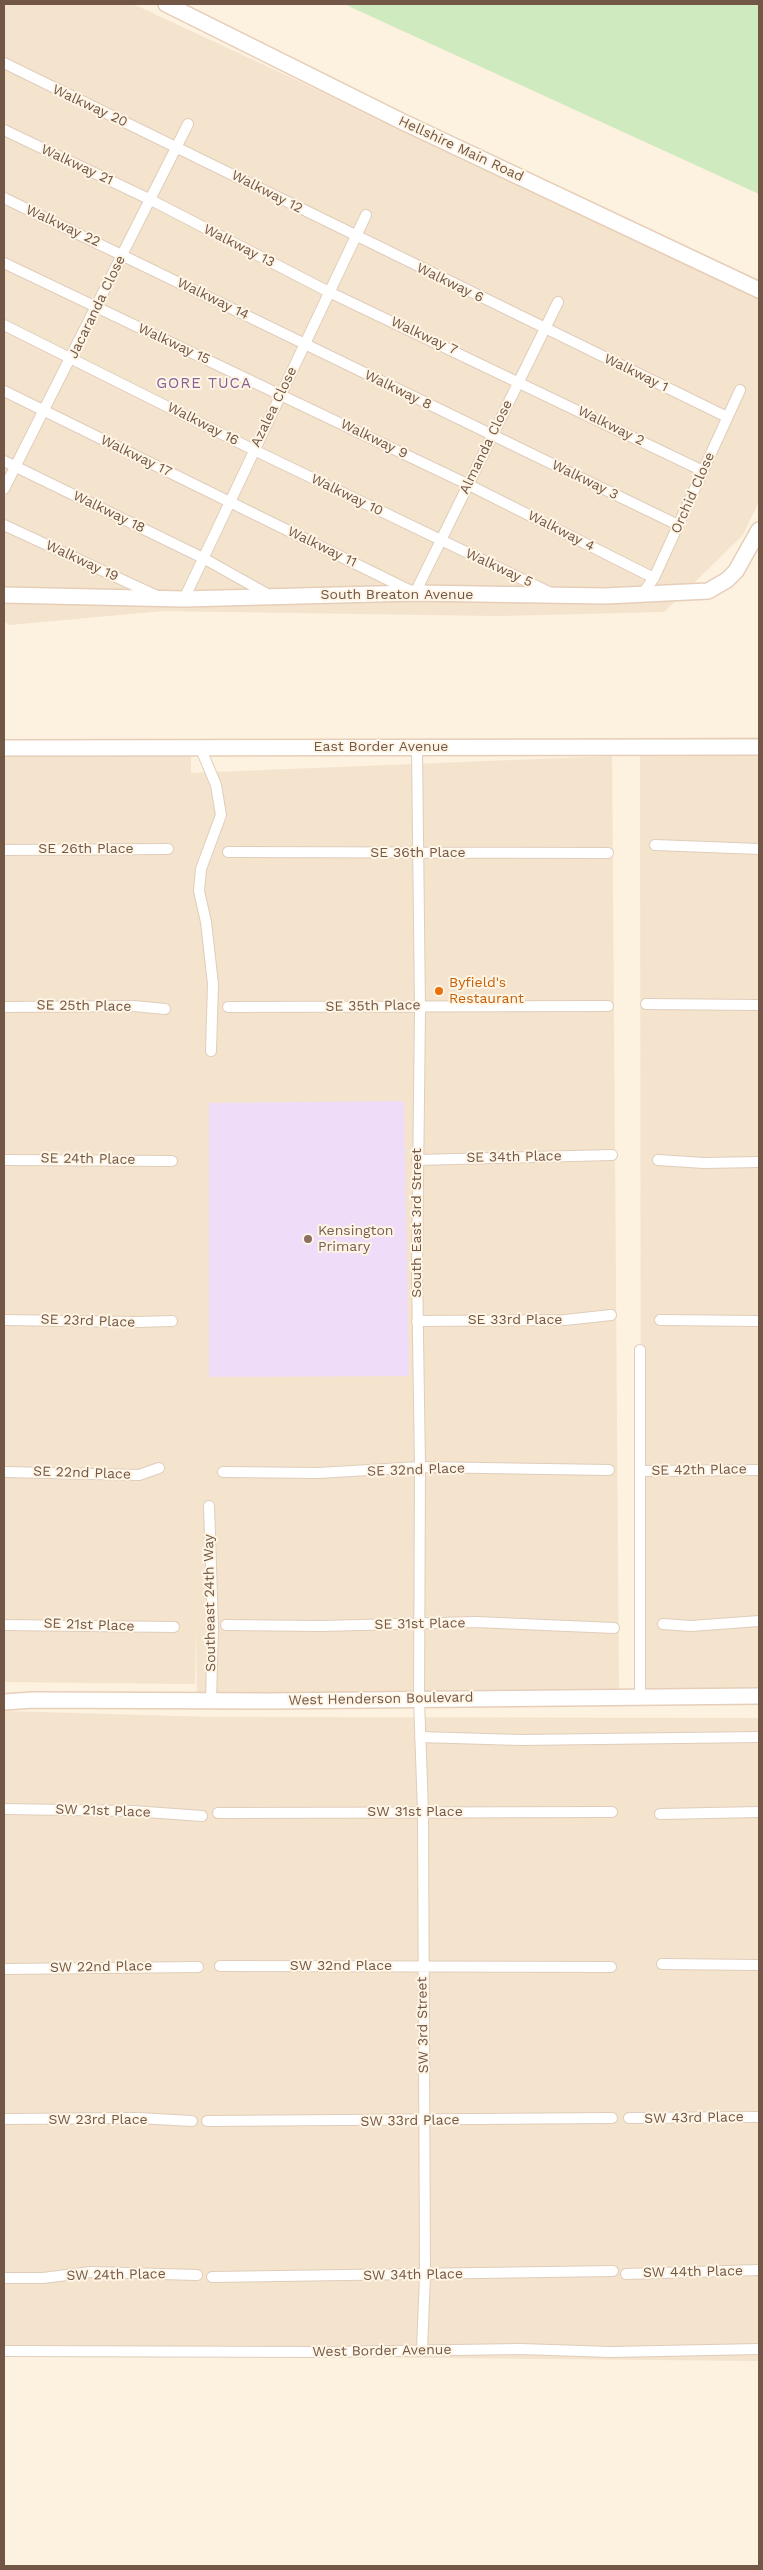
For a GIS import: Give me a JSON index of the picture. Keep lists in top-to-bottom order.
{
  "streets": {
    "street": [
      "Walkway 20",
      "Hellshire Main Road",
      "Walkway 21",
      "Walkway 12",
      "Walkway 22",
      "Walkway 13",
      "Walkway 6",
      "Walkway 14",
      "Jacaranda Close",
      "Walkway 7",
      "Walkway 15",
      "Walkway 1",
      "Walkway 8",
      "Azalea Close",
      "Walkway 16",
      "Walkway 2",
      "Walkway 9",
      "Almanda Close",
      "Walkway 17",
      "Walkway 3",
      "Orchid Close",
      "Walkway 10",
      "Walkway 18",
      "Walkway 4",
      "Walkway 11",
      "Walkway 19",
      "Walkway 5",
      "South Breaton Avenue",
      "East Border Avenue",
      "SE 26th Place",
      "SE 36th Place",
      "SE 25th Place",
      "SE 35th Place",
      "SE 34th Place",
      "SE 24th Place",
      "South East 3rd Street",
      "SE 33rd Place",
      "SE 23rd Place",
      "SE 32nd Place",
      "SE 42th Place",
      "SE 22nd Place",
      "Southeast 24th Way",
      "SE 31st Place",
      "SE 21st Place",
      "West Henderson Boulevard",
      "SW 21st Place",
      "SW 31st Place",
      "SW 32nd Place",
      "SW 22nd Place",
      "SW 3rd Street",
      "SW 43rd Place",
      "SW 23rd Place",
      "SW 33rd Place",
      "SW 44th Place",
      "SW 24th Place",
      "SW 34th Place",
      "West Border Avenue"
    ]
  },
  "crossings": [
    ["Walkway 20", "Walkway 12"],
    ["Walkway 20", "Jacaranda Close"],
    ["Walkway 21", "Walkway 13"],
    ["Walkway 21", "Jacaranda Close"],
    ["Walkway 12", "Walkway 6"],
    ["Walkway 12", "Jacaranda Close"],
    ["Walkway 12", "Azalea Close"],
    ["Walkway 22", "Walkway 14"],
    ["Walkway 22", "Jacaranda Close"],
    ["Walkway 13", "Jacaranda Close"],
    ["Walkway 13", "Walkway 7"],
    ["Walkway 13", "Azalea Close"],
    ["Walkway 6", "Walkway 1"],
    ["Walkway 6", "Azalea Close"],
    ["Walkway 6", "Almanda Close"],
    ["Walkway 14", "Jacaranda Close"],
    ["Walkway 14", "Walkway 8"],
    ["Walkway 14", "Azalea Close"],
    ["Jacaranda Close", "Walkway 15"],
    ["Jacaranda Close", "Walkway 16"],
    ["Jacaranda Close", "Walkway 17"],
    ["Jacaranda Close", "Walkway 18"],
    ["Walkway 7", "Azalea Close"],
    ["Walkway 7", "Walkway 2"],
    ["Walkway 7", "Almanda Close"],
    ["Walkway 15", "Azalea Close"],
    ["Walkway 15", "Walkway 9"],
    ["Walkway 1", "Almanda Close"],
    ["Walkway 1", "Orchid Close"],
    ["Walkway 8", "Azalea Close"],
    ["Walkway 8", "Almanda Close"],
    ["Walkway 8", "Walkway 3"],
    ["Azalea Close", "Walkway 16"],
    ["Azalea Close", "Walkway 9"],
    ["Azalea Close", "Walkway 17"],
    ["Azalea Close", "Walkway 10"],
    ["Azalea Close", "Walkway 18"],
    ["Azalea Close", "Walkway 11"],
    ["Azalea Close", "South Breaton Avenue"],
    ["Walkway 16", "Walkway 10"],
    ["Walkway 2", "Almanda Close"],
    ["Walkway 2", "Orchid Close"],
    ["Walkway 9", "Almanda Close"],
    ["Walkway 9", "Walkway 4"],
    ["Almanda Close", "Walkway 3"],
    ["Almanda Close", "Walkway 10"],
    ["Almanda Close", "Walkway 4"],
    ["Almanda Close", "Walkway 11"],
    ["Almanda Close", "Walkway 5"],
    ["Almanda Close", "South Breaton Avenue"],
    ["Walkway 17", "Walkway 11"],
    ["Walkway 3", "Orchid Close"],
    ["Orchid Close", "Walkway 4"],
    ["Orchid Close", "South Breaton Avenue"],
    ["Walkway 10", "Walkway 5"],
    ["Walkway 18", "South Breaton Avenue"],
    ["Walkway 11", "South Breaton Avenue"],
    ["Walkway 19", "South Breaton Avenue"],
    ["Walkway 5", "South Breaton Avenue"],
    ["East Border Avenue", "South East 3rd Street"],
    ["SE 36th Place", "South East 3rd Street"],
    ["SE 35th Place", "South East 3rd Street"],
    ["SE 34th Place", "South East 3rd Street"],
    ["South East 3rd Street", "SE 33rd Place"],
    ["South East 3rd Street", "SE 32nd Place"],
    ["South East 3rd Street", "SE 31st Place"],
    ["South East 3rd Street", "West Henderson Boulevard"],
    ["South East 3rd Street", "SW 3rd Street"],
    ["Southeast 24th Way", "West Henderson Boulevard"],
    ["West Henderson Boulevard", "SW 3rd Street"],
    ["SW 31st Place", "SW 3rd Street"],
    ["SW 32nd Place", "SW 3rd Street"],
    ["SW 3rd Street", "SW 33rd Place"],
    ["SW 3rd Street", "SW 34th Place"],
    ["SW 3rd Street", "West Border Avenue"]
  ],
  "districts": ["GORE TUCA"],
  "places": ["Byfield's Restaurant", "Kensington Primary"]
}
